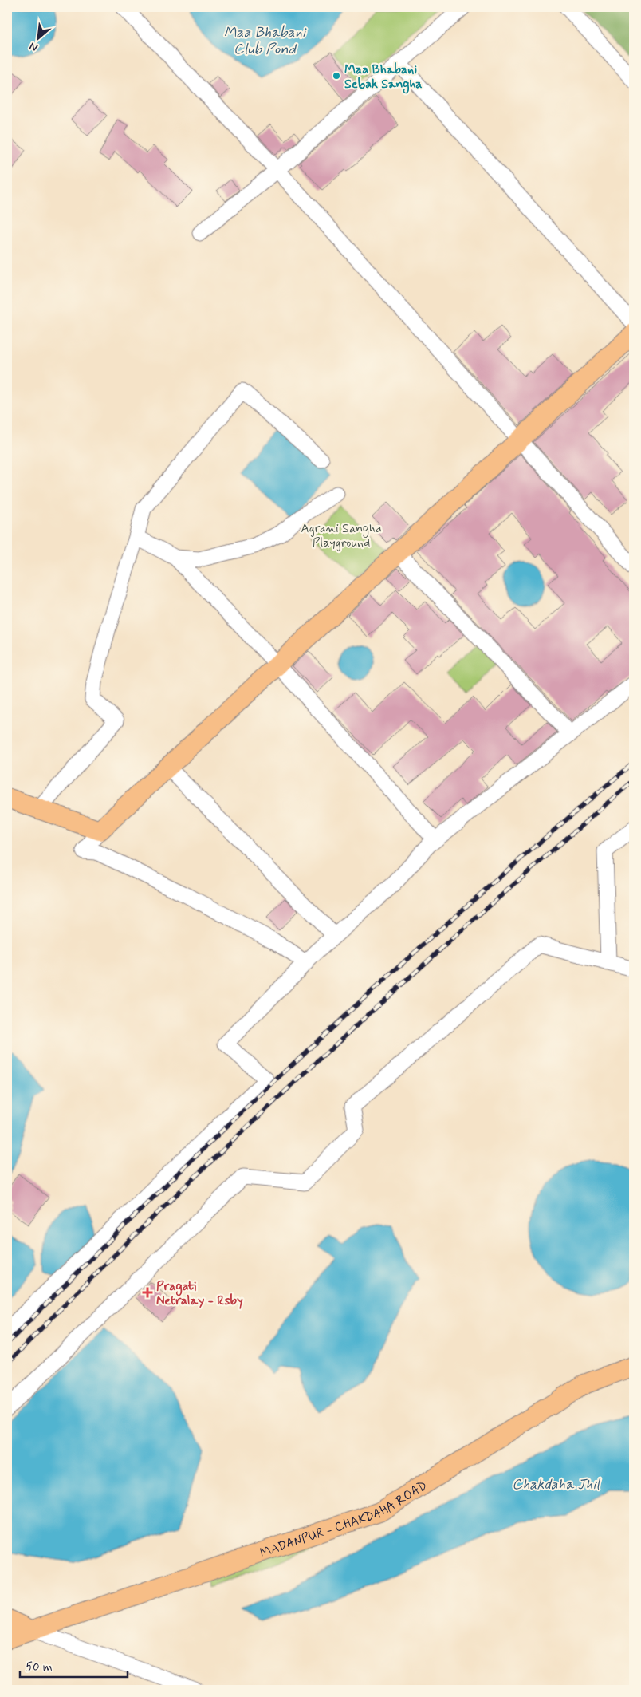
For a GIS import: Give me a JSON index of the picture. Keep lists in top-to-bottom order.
{
  "streets": {
    "main road": ["MADANPUR - CHAKDAHA ROAD"]
  },
  "water": ["Maa Bhabani Club Pond", "Chakdaha Jhil"],
  "parks": ["Agrani Sangha Playground"],
  "places": {
    "other": ["Maa Bhabani Sebak Sangha"],
    "health": ["Pragati Netralay - Rsby"]
  },
  "scale_bar": "50 m",
  "north": "bottom left"
}
